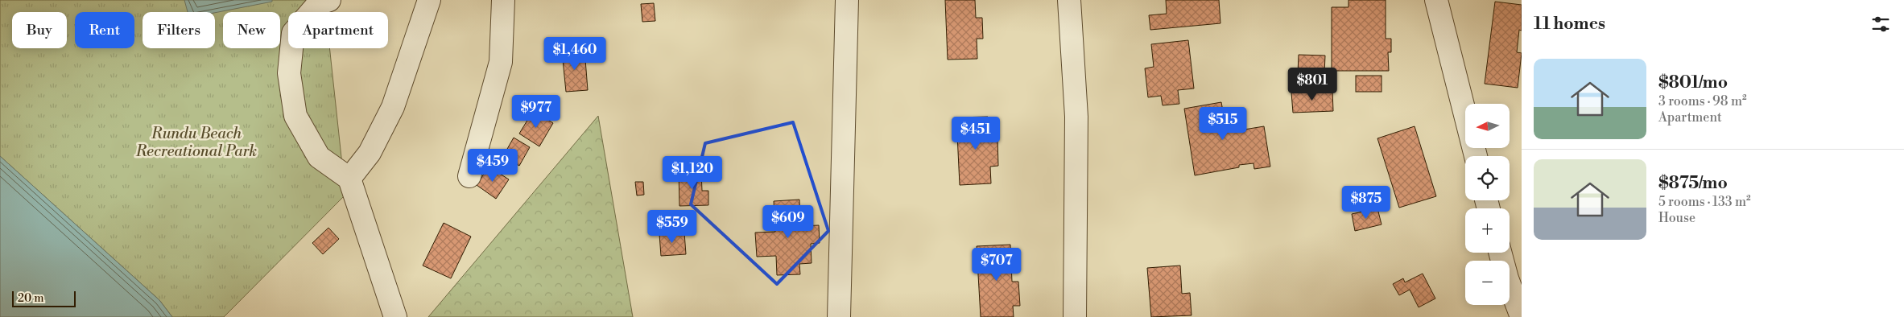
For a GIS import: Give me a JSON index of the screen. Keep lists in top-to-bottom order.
{
  "parks": ["Rundu Beach Recreational Park"],
  "scale_bar": "20 m",
  "north": "left",
  "page": {
    "heading": "11 homes",
    "chip": [
      "Buy",
      "Rent",
      "Filters",
      "New",
      "Apartment"
    ],
    "price": [
      "$1,460",
      "$801",
      "$977",
      "$515",
      "$451",
      "$459",
      "$1,120",
      "$875",
      "$609",
      "$559",
      "$707"
    ],
    "list": [
      {
        "name": "$801/mo",
        "note": "3 rooms · 98 m² · Apartment"
      },
      {
        "name": "$875/mo",
        "note": "5 rooms · 133 m² · House"
      }
    ],
    "map_buttons": ["+", "−"],
    "scale": "20 m"
  }
}
